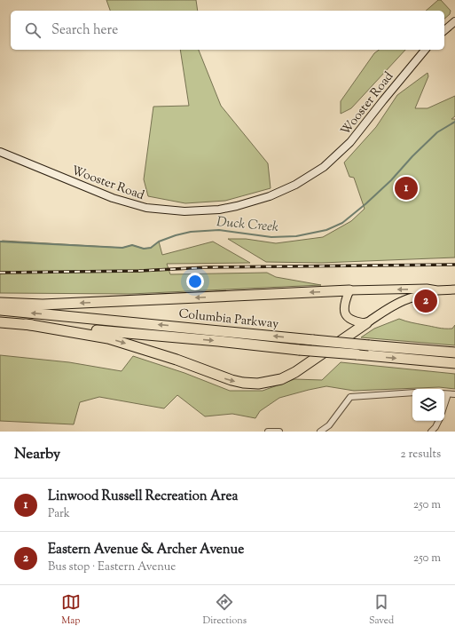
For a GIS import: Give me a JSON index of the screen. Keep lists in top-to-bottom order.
{
  "streets": {
    "highway": ["Columbia Parkway"],
    "street": ["Wooster Road"]
  },
  "water": ["Duck Creek"],
  "page": {
    "search": "Search here",
    "pins": ["1", "2"],
    "heading": ["Nearby", "2 results"],
    "list": [
      {
        "mark": "1",
        "name": "Linwood Russell Recreation Area",
        "note": "Park",
        "value": "250 m"
      },
      {
        "mark": "2",
        "name": "Eastern Avenue & Archer Avenue",
        "note": "Bus stop · Eastern Avenue",
        "value": "250 m"
      }
    ],
    "nav": ["Map", "Directions", "Saved"]
  }
}
